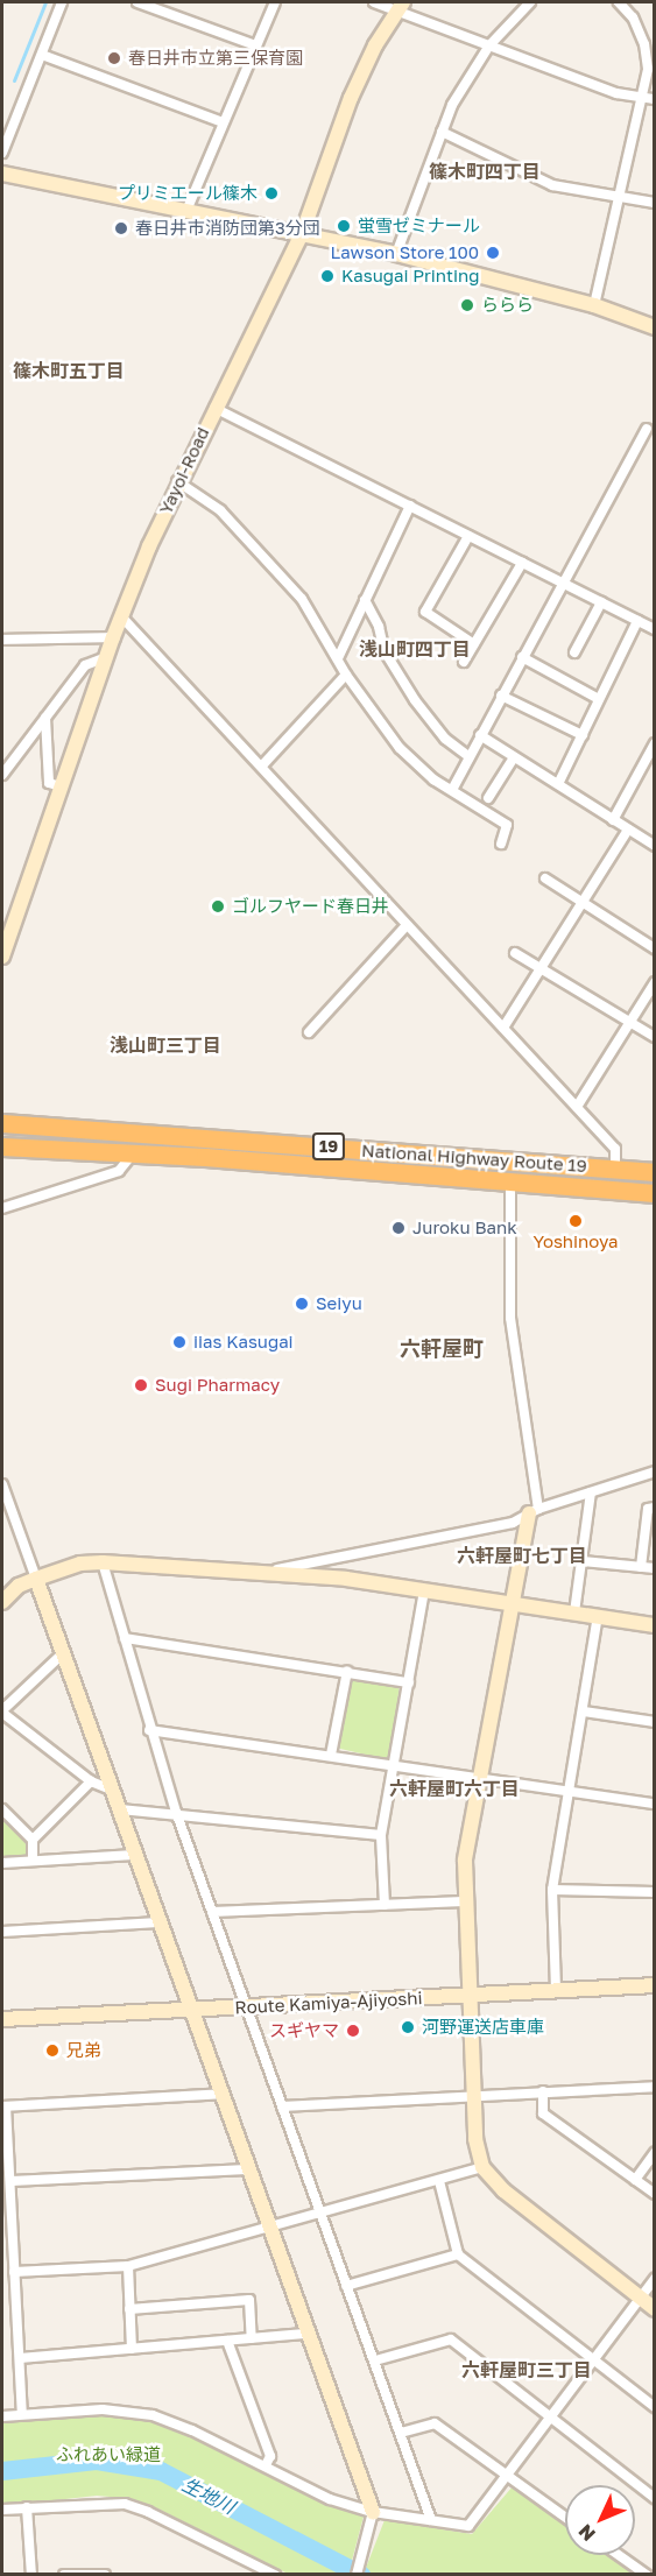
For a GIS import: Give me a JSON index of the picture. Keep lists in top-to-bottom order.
{
  "streets": {
    "highway": ["19", "National Highway Route 19"],
    "street": ["Yayoi-Road", "Route Kamiya-Ajiyoshi"]
  },
  "districts": [
    "篠木町四丁目",
    "篠木町五丁目",
    "浅山町四丁目",
    "浅山町三丁目",
    "六軒屋町",
    "六軒屋町七丁目",
    "六軒屋町六丁目",
    "六軒屋町三丁目"
  ],
  "water": ["生地川"],
  "parks": ["ふれあい緑道"],
  "places": [
    "春日井市立第三保育園",
    "プリミエール篠木",
    "蛍雪ゼミナール",
    "春日井市消防団第3分団",
    "Lawson Store 100",
    "Kasugai Printing",
    "ららら",
    "ゴルフヤード春日井",
    "Yoshinoya",
    "Juroku Bank",
    "Seiyu",
    "iias Kasugai",
    "Sugi Pharmacy",
    "河野運送店車庫",
    "スギヤマ",
    "兄弟"
  ],
  "north": "bottom left"
}
